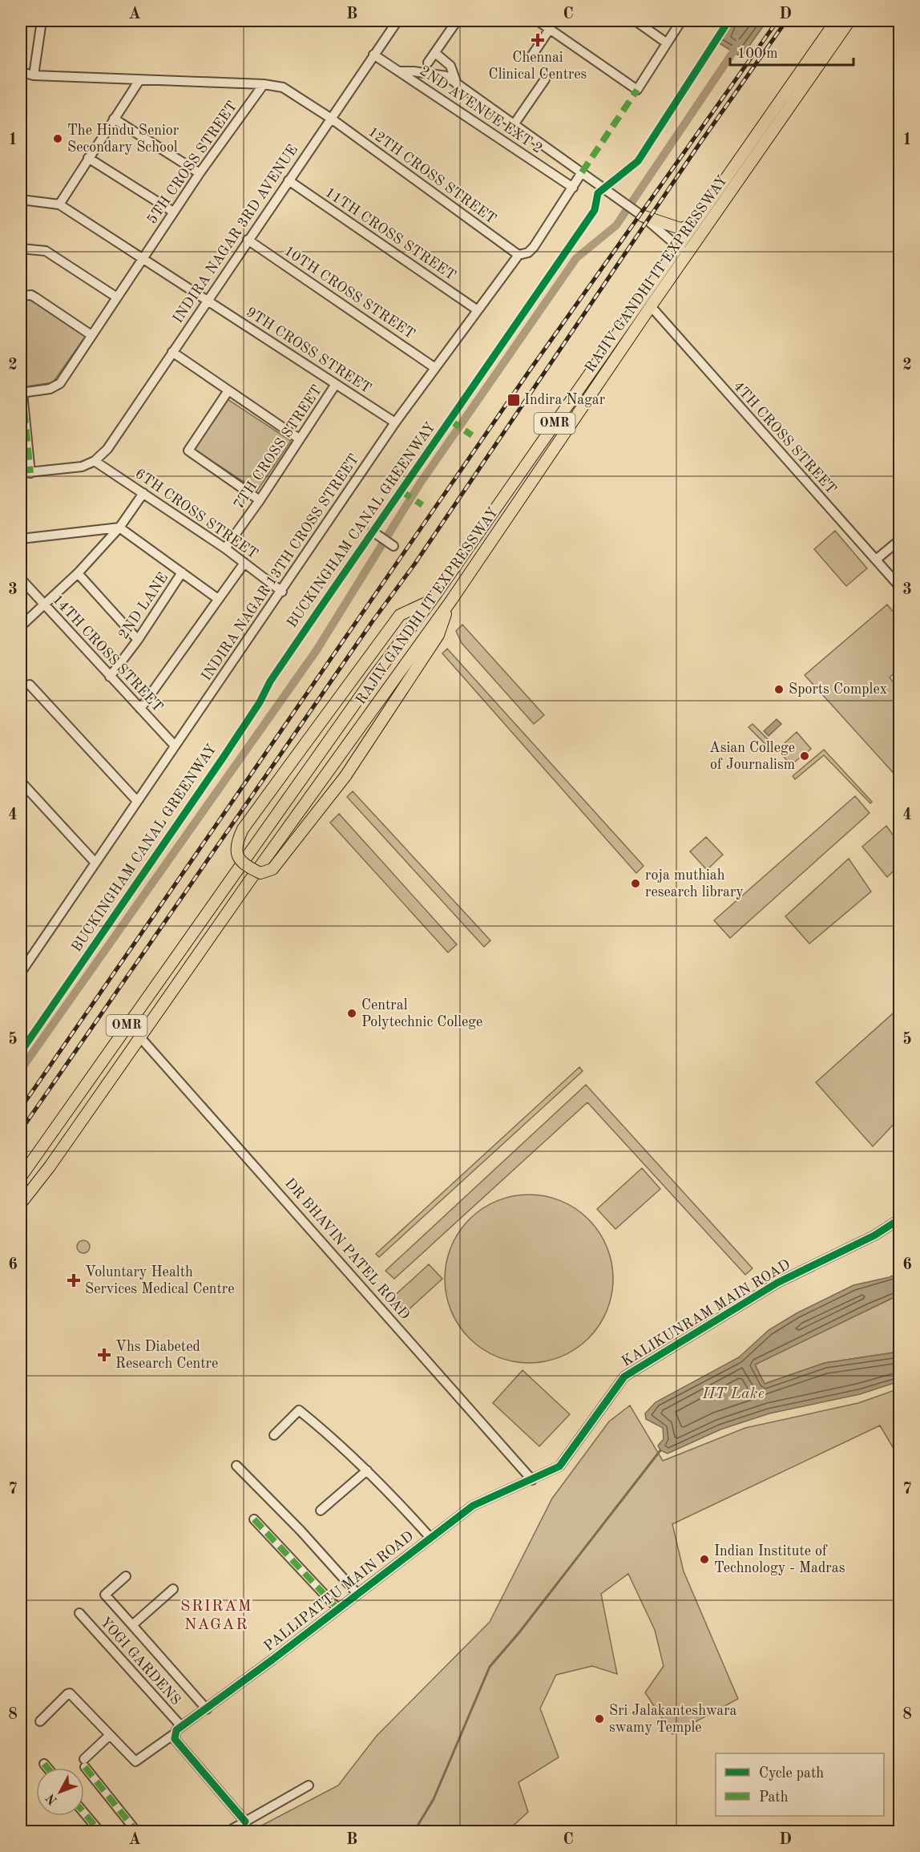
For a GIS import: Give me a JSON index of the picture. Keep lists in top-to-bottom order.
{
  "streets": {
    "main road": ["RAJIV GANDHI IT EXPRESSWAY", "OMR"],
    "street": [
      "2ND AVENUE EXT 2",
      "5TH CROSS STREET",
      "12TH CROSS STREET",
      "INDIRA NAGAR 3RD AVENUE",
      "11TH CROSS STREET",
      "10TH CROSS STREET",
      "9TH CROSS STREET",
      "4TH CROSS STREET",
      "7TH CROSS STREET",
      "6TH CROSS STREET",
      "INDIRA NAGAR 13TH CROSS STREET",
      "2ND LANE",
      "14TH CROSS STREET",
      "DR BHAVIN PATEL ROAD",
      "KALIKUNRAM MAIN ROAD",
      "PALLIPATTU MAIN ROAD",
      "YOGI GARDENS"
    ],
    "cycle path": ["BUCKINGHAM CANAL GREENWAY"]
  },
  "crossings": [
    ["2ND AVENUE EXT 2", "INDIRA NAGAR 3RD AVENUE"],
    ["2ND AVENUE EXT 2", "INDIRA NAGAR 13TH CROSS STREET"],
    ["5TH CROSS STREET", "12TH CROSS STREET"],
    ["5TH CROSS STREET", "9TH CROSS STREET"],
    ["12TH CROSS STREET", "INDIRA NAGAR 3RD AVENUE"],
    ["12TH CROSS STREET", "INDIRA NAGAR 13TH CROSS STREET"],
    ["INDIRA NAGAR 3RD AVENUE", "11TH CROSS STREET"],
    ["INDIRA NAGAR 3RD AVENUE", "10TH CROSS STREET"],
    ["INDIRA NAGAR 3RD AVENUE", "9TH CROSS STREET"],
    ["INDIRA NAGAR 3RD AVENUE", "6TH CROSS STREET"],
    ["11TH CROSS STREET", "INDIRA NAGAR 13TH CROSS STREET"],
    ["RAJIV GANDHI IT EXPRESSWAY", "4TH CROSS STREET"],
    ["RAJIV GANDHI IT EXPRESSWAY", "DR BHAVIN PATEL ROAD"],
    ["10TH CROSS STREET", "INDIRA NAGAR 13TH CROSS STREET"],
    ["9TH CROSS STREET", "7TH CROSS STREET"],
    ["9TH CROSS STREET", "INDIRA NAGAR 13TH CROSS STREET"],
    ["7TH CROSS STREET", "6TH CROSS STREET"],
    ["6TH CROSS STREET", "INDIRA NAGAR 13TH CROSS STREET"],
    ["INDIRA NAGAR 13TH CROSS STREET", "14TH CROSS STREET"],
    ["2ND LANE", "14TH CROSS STREET"],
    ["DR BHAVIN PATEL ROAD", "KALIKUNRAM MAIN ROAD"],
    ["DR BHAVIN PATEL ROAD", "PALLIPATTU MAIN ROAD"],
    ["KALIKUNRAM MAIN ROAD", "PALLIPATTU MAIN ROAD"],
    ["PALLIPATTU MAIN ROAD", "YOGI GARDENS"]
  ],
  "districts": ["SRIRAM NAGAR"],
  "water": ["IIT Lake"],
  "places": {
    "health": ["Chennai Clinical Centres", "Voluntary Health Services Medical Centre", "Vhs Diabeted Research Centre"],
    "other": [
      "The Hindu Senior Secondary School",
      "Sports Complex",
      "Asian College of Journalism",
      "roja muthiah research library",
      "Central Polytechnic College",
      "Indian Institute of Technology - Madras",
      "Sri Jalakanteshwara swamy Temple"
    ],
    "transit": ["Indira Nagar"]
  },
  "legend": ["Cycle path", "Path"],
  "scale_bar": "100 m",
  "north": "bottom left",
  "grid": {
    "columns": [
      "A",
      "B",
      "C",
      "D"
    ],
    "rows": [
      "1",
      "2",
      "3",
      "4",
      "5",
      "6",
      "7",
      "8"
    ]
  }
}
